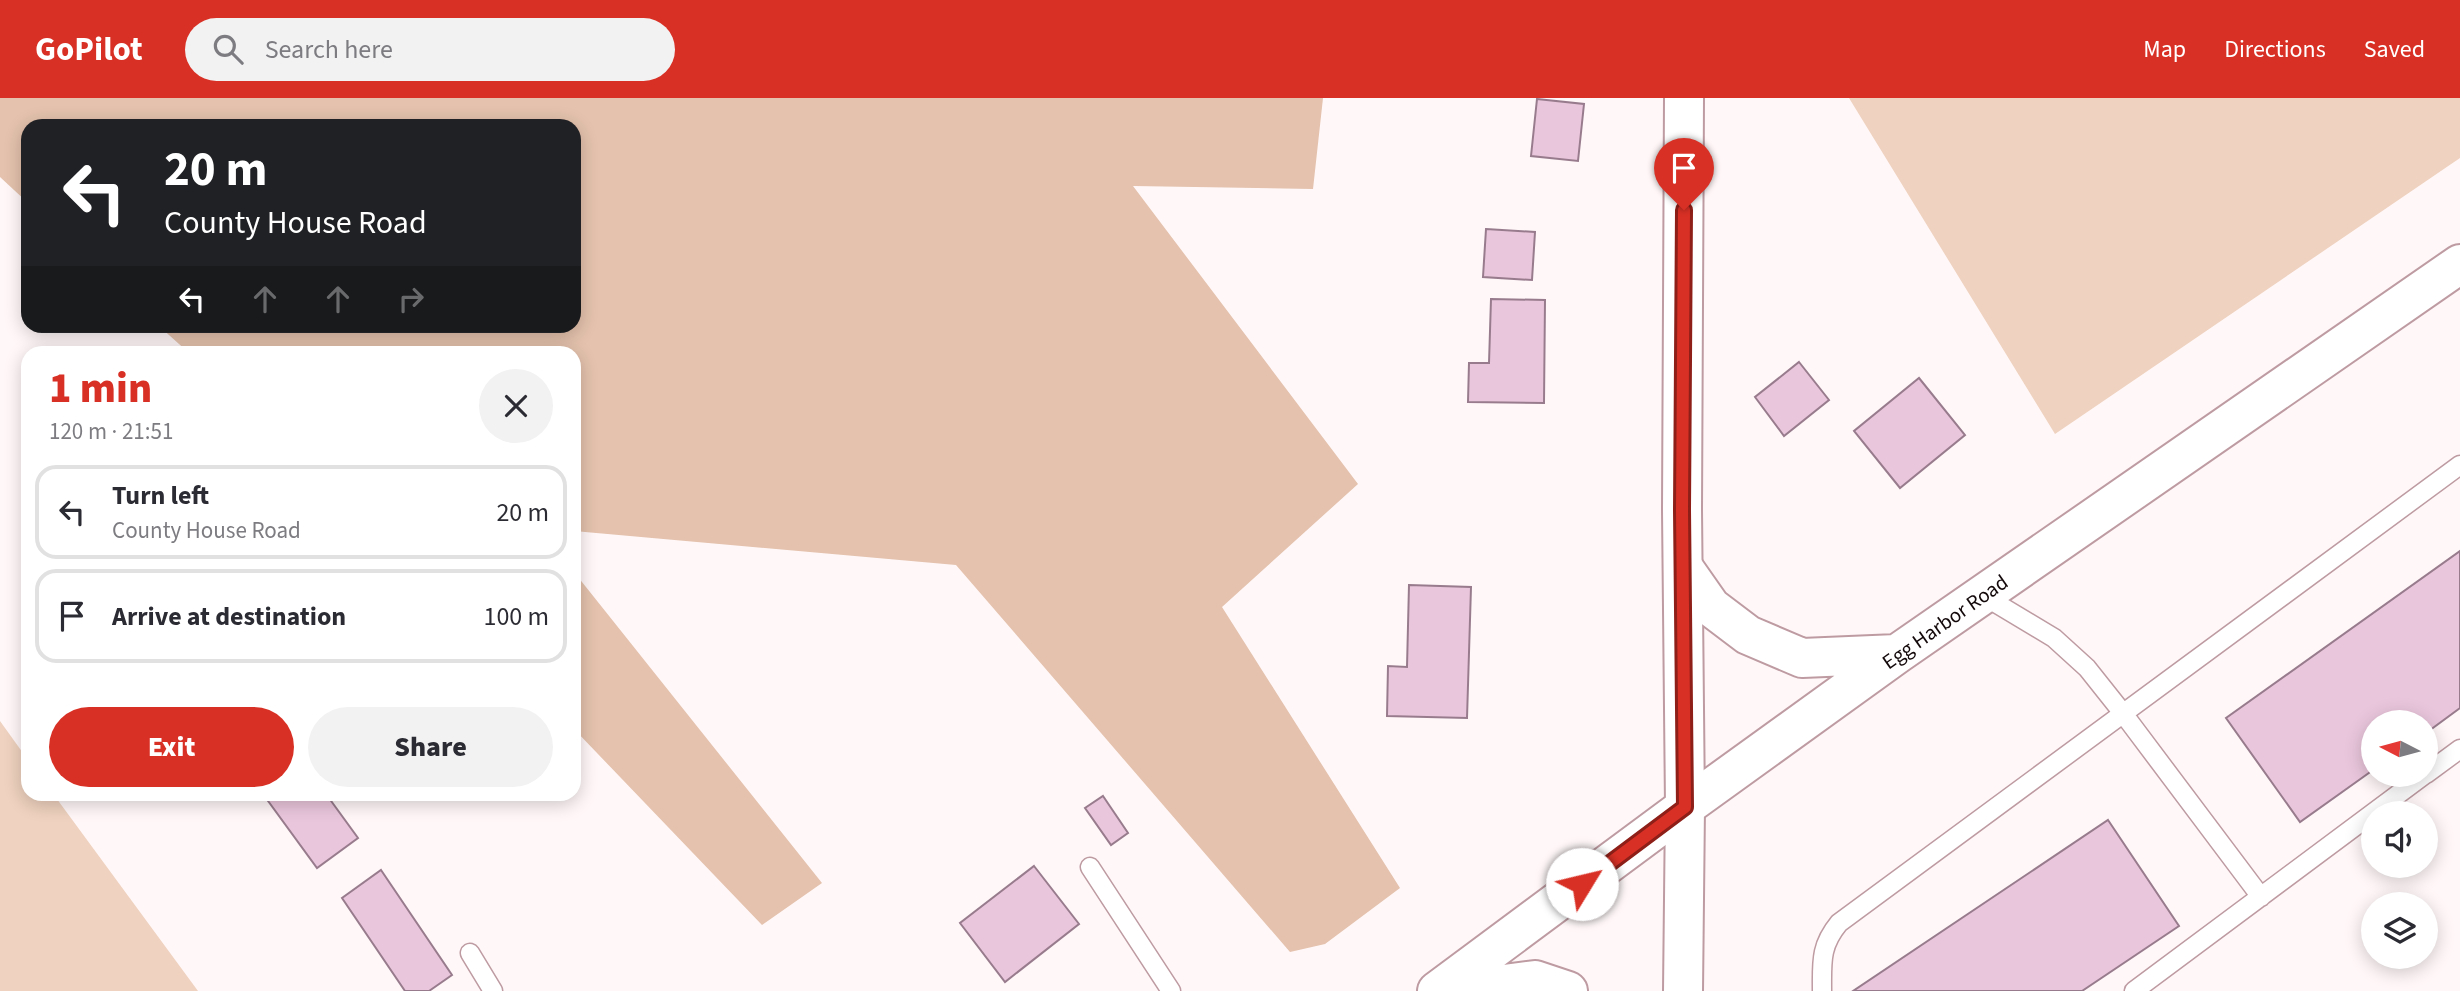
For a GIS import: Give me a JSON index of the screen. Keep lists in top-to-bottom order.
{
  "streets": {
    "main road": ["Egg Harbor Road"]
  },
  "north": "left",
  "page": {
    "header": "GoPilot",
    "search": "Search here",
    "nav": ["Map", "Directions", "Saved"],
    "turn": ["20 m", "County House Road"],
    "heading": ["1 min", "120 m · 21:51"],
    "list": [
      {
        "name": "Turn left",
        "note": "County House Road",
        "value": "20 m"
      },
      {
        "name": "Arrive at destination",
        "value": "100 m"
      }
    ],
    "buttons": ["Exit", "Share"]
  }
}
